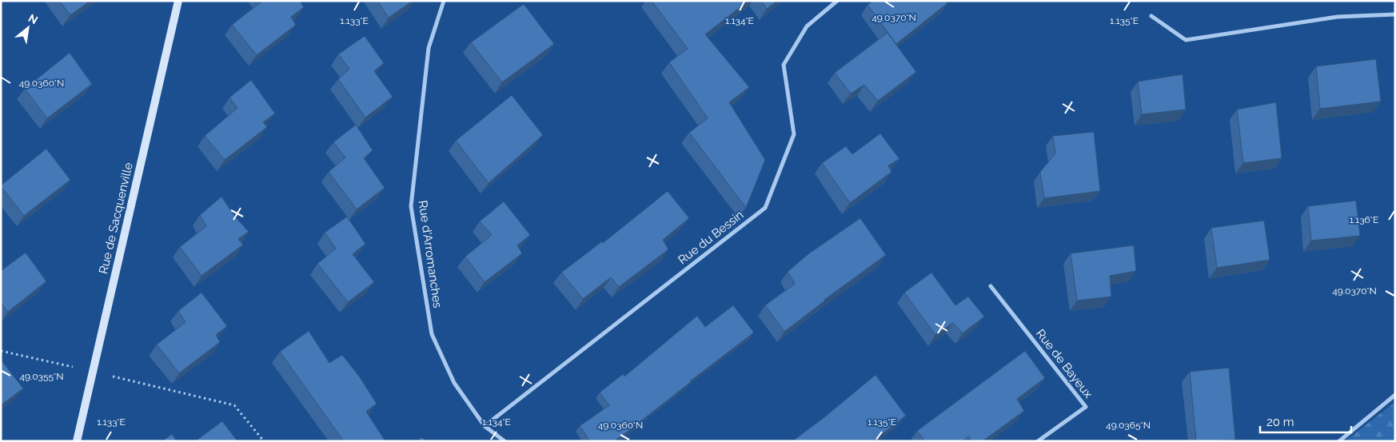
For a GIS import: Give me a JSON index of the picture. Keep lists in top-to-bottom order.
{
  "streets": {
    "street": [
      "Rue de Sacquenville",
      "Rue du Bessin",
      "Rue d'Arromanches",
      "Rue de Bayeux"
    ]
  },
  "crossings": [
    ["Rue du Bessin", "Rue d'Arromanches"]
  ],
  "scale_bar": "20 m",
  "north": "top right",
  "coordinates": [
    "49.0370°N",
    "1.133°E",
    "1.134°E",
    "1.135°E",
    "49.0360°N",
    "1.136°E",
    "49.0355°N",
    "49.0365°N"
  ]
}
